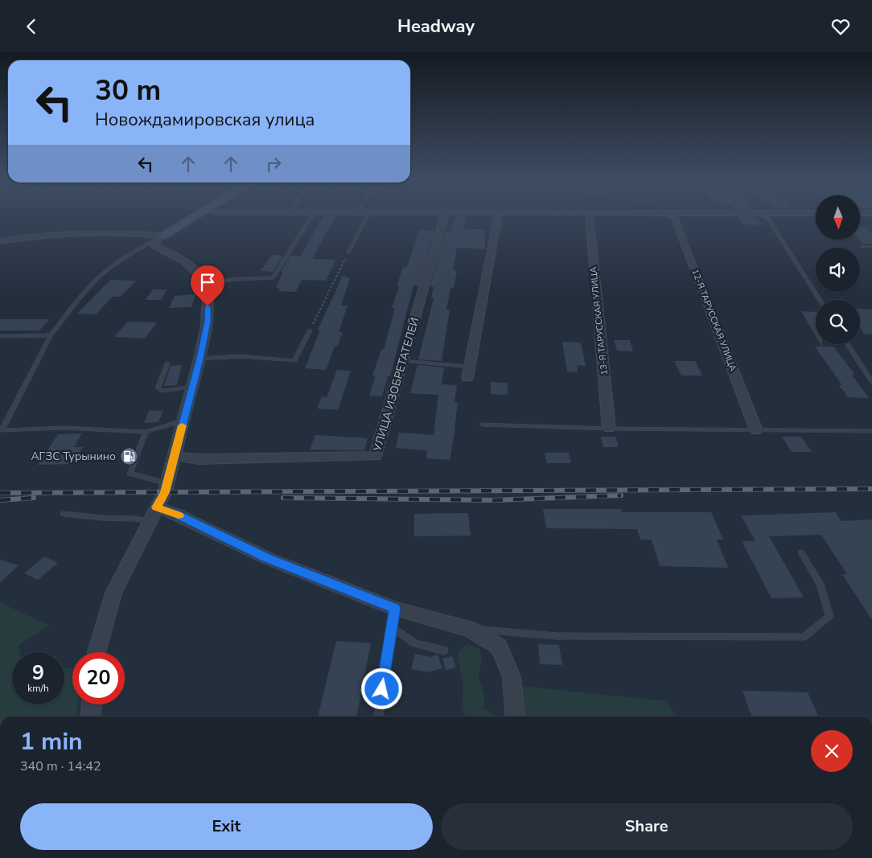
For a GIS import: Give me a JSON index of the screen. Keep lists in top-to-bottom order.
{
  "streets": {
    "street": ["12-Я ТАРУССКАЯ УЛИЦА", "13-Я ТАРУССКАЯ УЛИЦА", "УЛИЦА ИЗОБРЕТАТЕЛЕЙ"]
  },
  "places": {
    "fuel station": ["АГЗС Турынино"]
  },
  "north": "bottom",
  "page": {
    "header": "Headway",
    "turn": ["30 m", "Новождамировская улица"],
    "speed": "9 km/h",
    "limit": "20",
    "heading": ["1 min", "340 m · 14:42"],
    "buttons": ["Exit", "Share"]
  }
}
